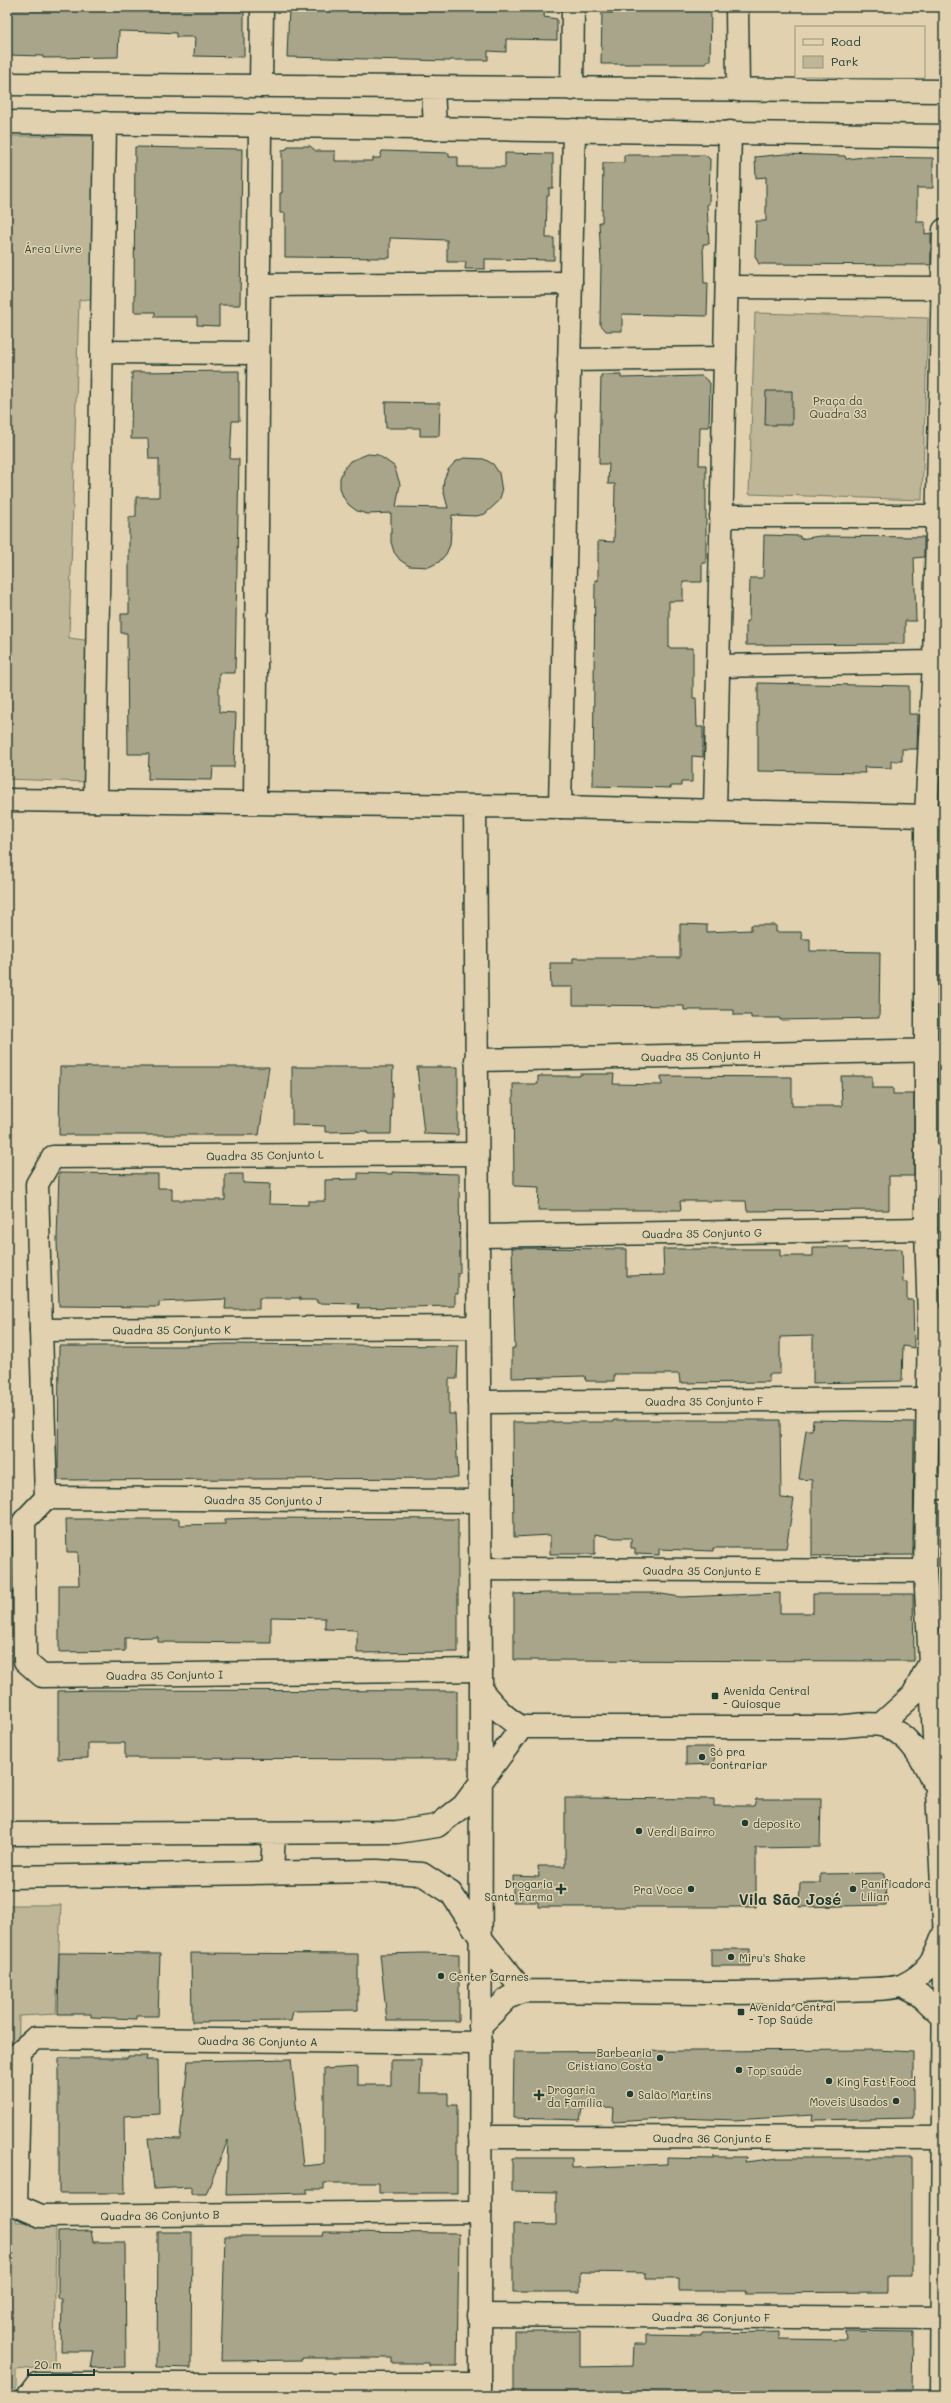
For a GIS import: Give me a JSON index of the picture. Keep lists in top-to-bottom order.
{
  "streets": {
    "street": [
      "Quadra 35 Conjunto H",
      "Quadra 35 Conjunto L",
      "Quadra 35 Conjunto G",
      "Quadra 35 Conjunto K",
      "Quadra 35 Conjunto F",
      "Quadra 35 Conjunto J",
      "Quadra 35 Conjunto E",
      "Quadra 35 Conjunto I",
      "Quadra 36 Conjunto A",
      "Quadra 36 Conjunto E",
      "Quadra 36 Conjunto B",
      "Quadra 36 Conjunto F"
    ]
  },
  "crossings": [
    ["Quadra 35 Conjunto L", "Quadra 35 Conjunto K"],
    ["Quadra 35 Conjunto J", "Quadra 35 Conjunto I"],
    ["Quadra 36 Conjunto A", "Quadra 36 Conjunto B"]
  ],
  "districts": ["Vila São José"],
  "parks": ["Área Livre", "Praça da Quadra 33"],
  "places": {
    "transit": ["Avenida Central - Quiosque", "Avenida Central - Top Saúde"],
    "other": [
      "Só pra contrariar",
      "deposito",
      "Verdi Bairro",
      "Pra Voce",
      "Panificadora Lilian",
      "Miru's Shake",
      "Center Carnes",
      "Barbearia Cristiano Costa",
      "Top saúde",
      "King Fast Food",
      "Salão Martins",
      "Moveis Usados"
    ],
    "health": ["Drogaria Santa Farma", "Drogaria da Família"]
  },
  "legend": ["Road", "Park"],
  "scale_bar": "20 m"
}
